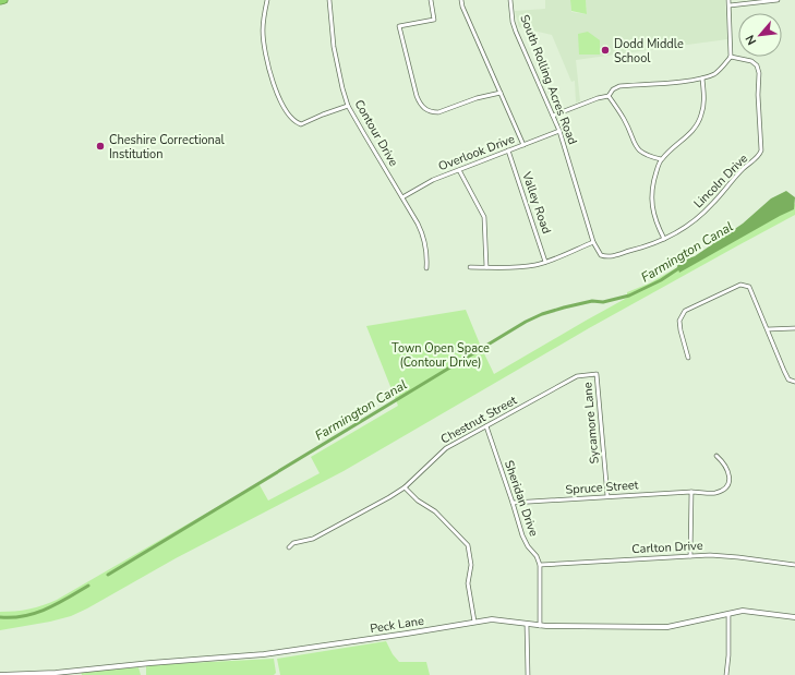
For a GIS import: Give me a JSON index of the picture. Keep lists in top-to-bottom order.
{
  "streets": {
    "street": [
      "South Rolling Acres Road",
      "Contour Drive",
      "Overlook Drive",
      "Lincoln Drive",
      "Valley Road",
      "Chestnut Street",
      "Sycamore Lane",
      "Spruce Street",
      "Sheridan Drive",
      "Carlton Drive",
      "Peck Lane"
    ]
  },
  "crossings": [
    ["South Rolling Acres Road", "Overlook Drive"],
    ["South Rolling Acres Road", "Lincoln Drive"],
    ["Contour Drive", "Overlook Drive"],
    ["Overlook Drive", "Valley Road"],
    ["Chestnut Street", "Sycamore Lane"],
    ["Chestnut Street", "Sheridan Drive"],
    ["Sycamore Lane", "Spruce Street"],
    ["Spruce Street", "Sheridan Drive"],
    ["Sheridan Drive", "Carlton Drive"]
  ],
  "water": ["Farmington Canal"],
  "parks": ["Town Open Space (Contour Drive)"],
  "places": ["Dodd Middle School", "Cheshire Correctional Institution"],
  "north": "bottom left"
}
